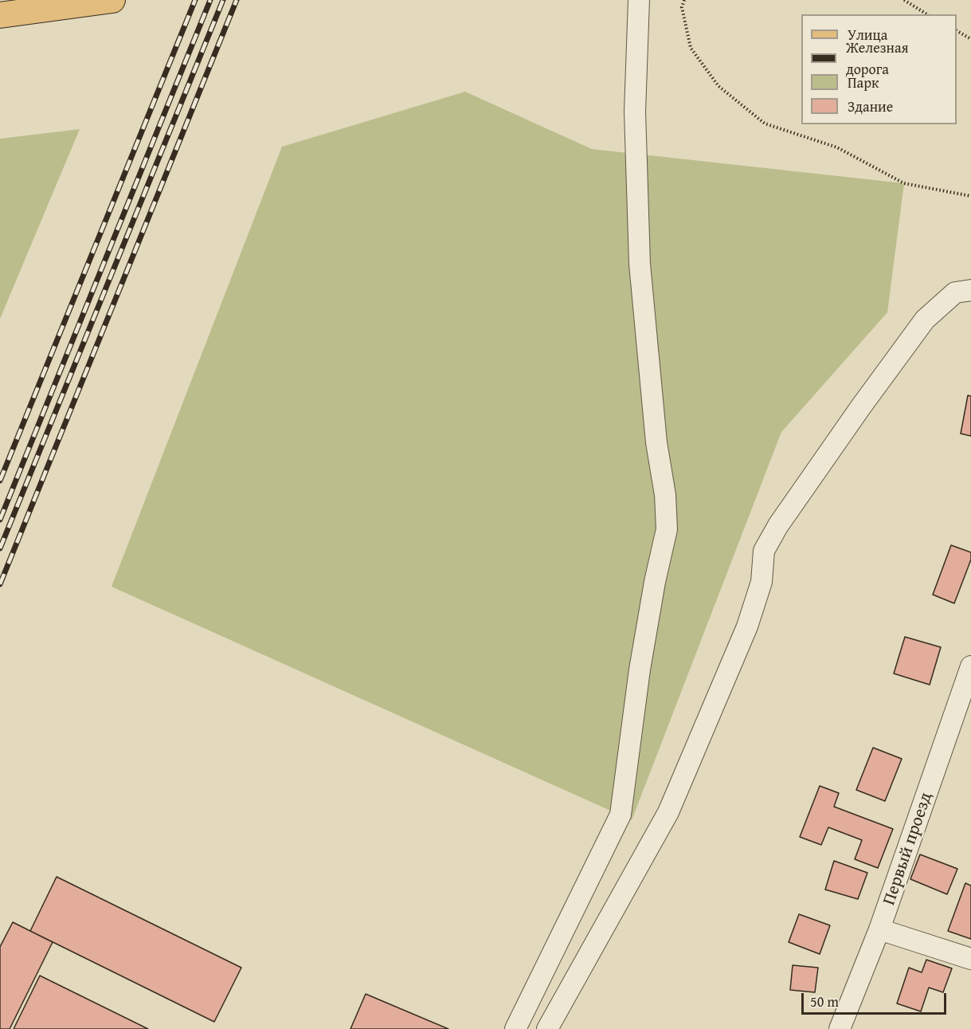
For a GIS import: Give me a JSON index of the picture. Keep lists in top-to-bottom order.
{
  "streets": {
    "street": ["Первый проезд"]
  },
  "legend": [
    "Улица",
    "Железная дорога",
    "Парк",
    "Здание"
  ],
  "scale_bar": "50 m"
}
